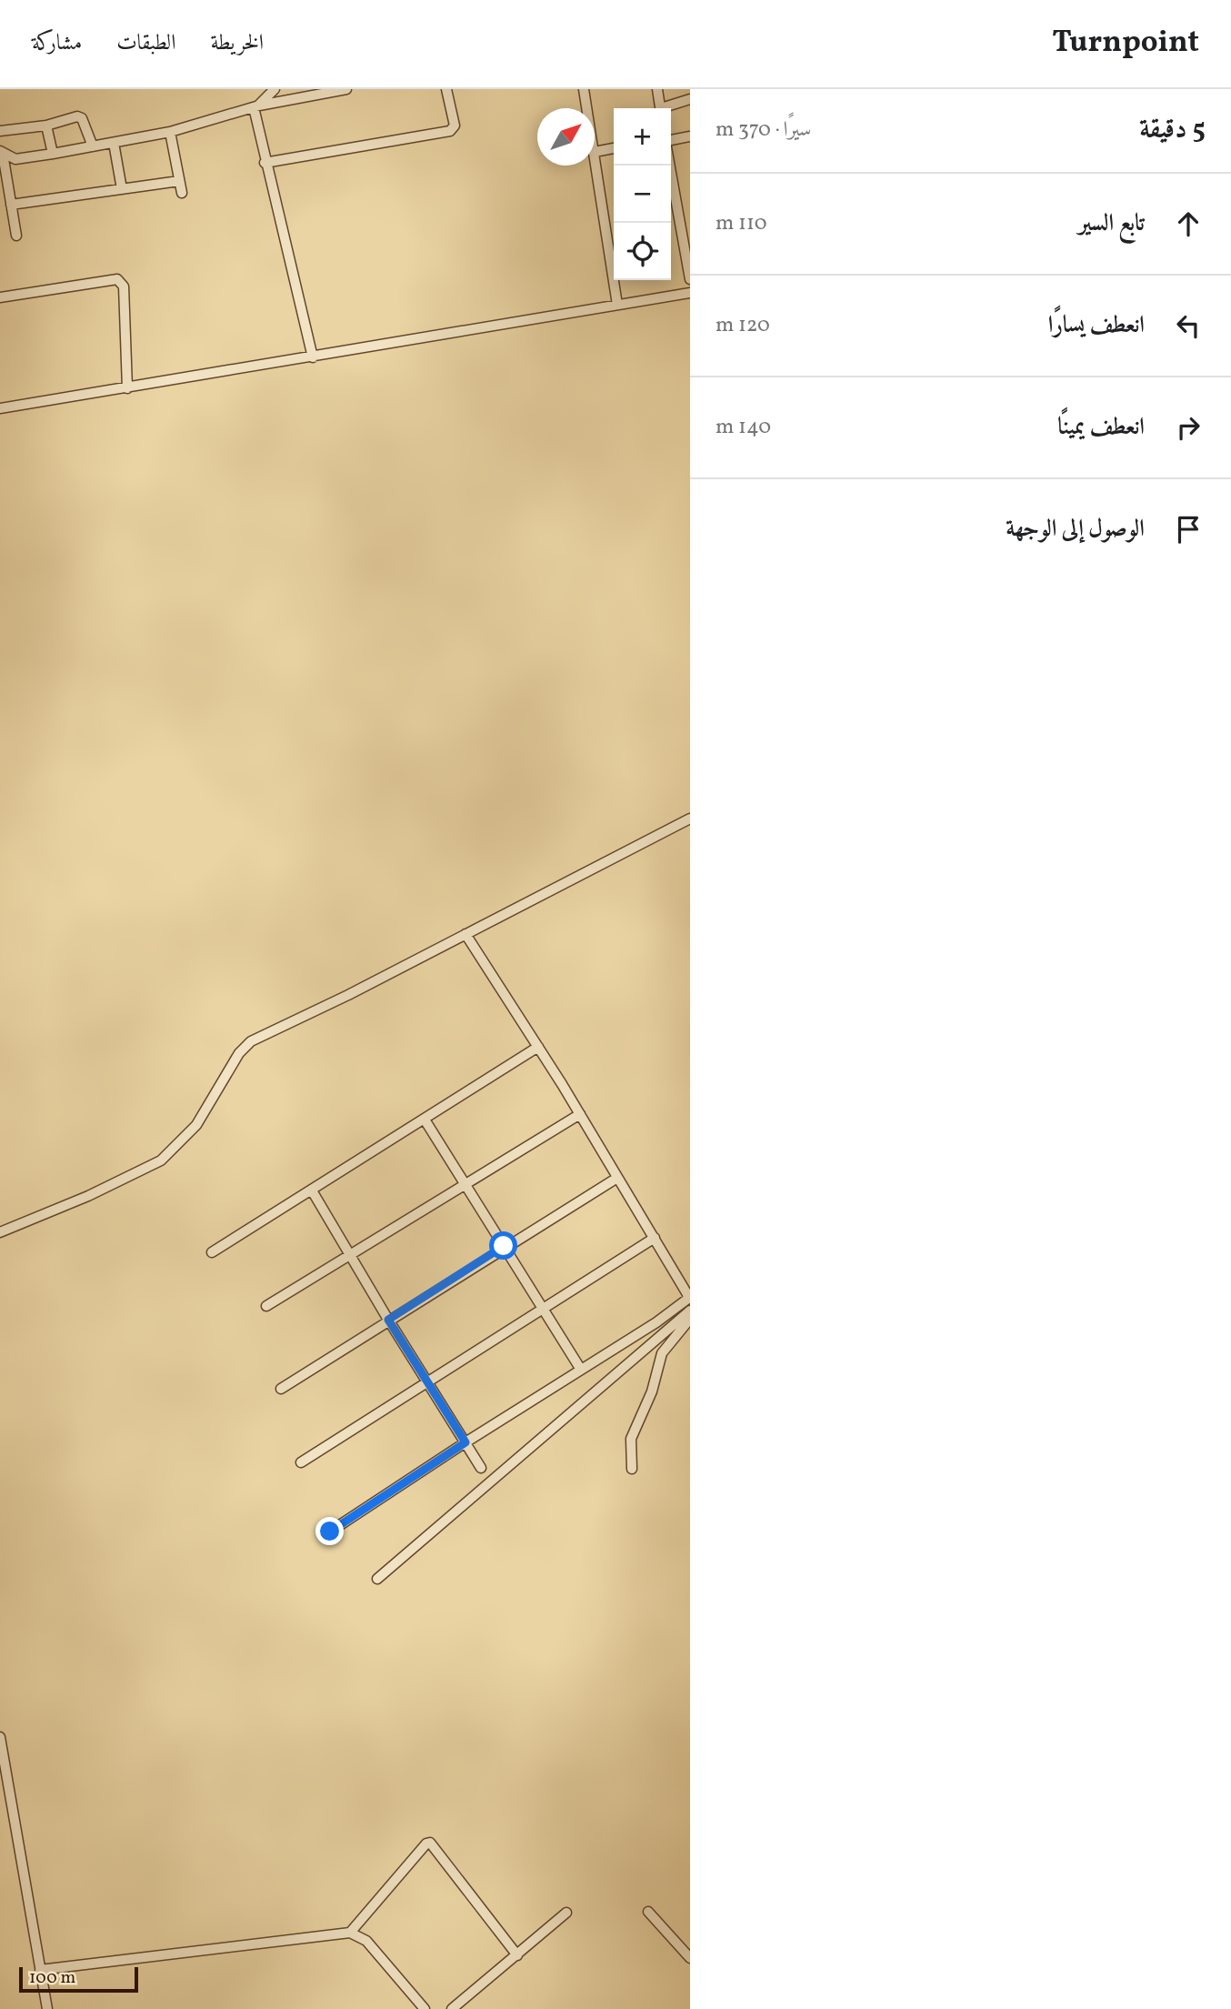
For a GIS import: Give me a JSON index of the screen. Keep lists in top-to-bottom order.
{
  "scale_bar": "100 m",
  "north": "top right",
  "page": {
    "header": "Turnpoint",
    "nav": ["الخريطة", "الطبقات", "مشاركة"],
    "heading": ["5 دقيقة", "سيرًا · 370 m"],
    "map_buttons": ["+", "−"],
    "list": [
      ["تابع السير", "110 m"],
      ["انعطف يسارًا", "120 m"],
      ["انعطف يمينًا", "140 m"],
      "الوصول إلى الوجهة"
    ],
    "scale": "100 m"
  }
}
